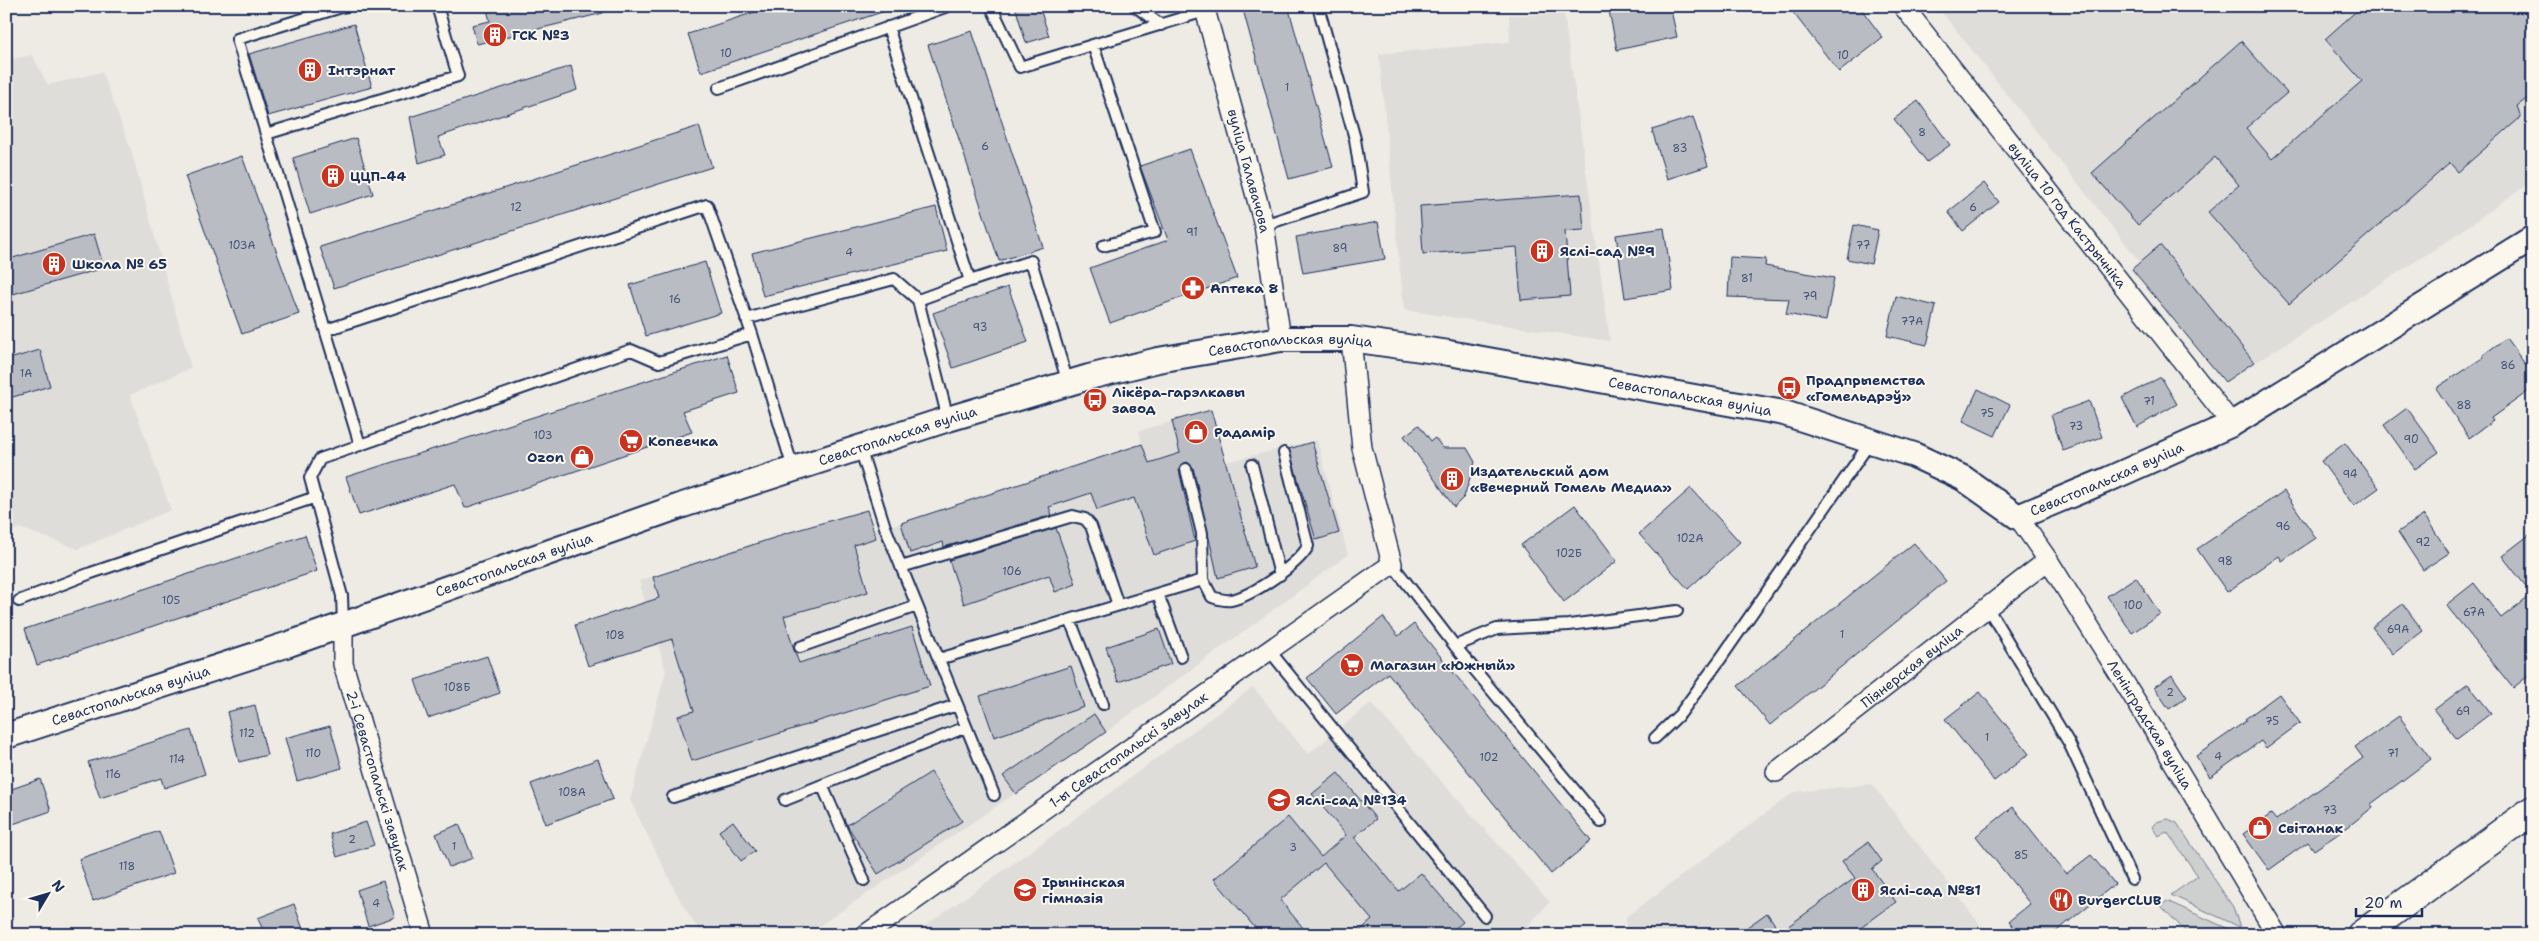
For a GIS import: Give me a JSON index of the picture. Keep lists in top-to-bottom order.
{
  "streets": {
    "street": [
      "вуліца Галавачова",
      "вуліца 10 год Кастрычніка",
      "Севастопальская вуліца",
      "Піянерская вуліца",
      "Ленінградская вуліца",
      "1-ы Севастопальскі завулак",
      "2-і Севастопальскі завулак"
    ]
  },
  "crossings": [
    ["вуліца Галавачова", "Севастопальская вуліца"],
    ["вуліца 10 год Кастрычніка", "Севастопальская вуліца"],
    ["Севастопальская вуліца", "Ленінградская вуліца"],
    ["Севастопальская вуліца", "2-і Севастопальскі завулак"],
    ["Піянерская вуліца", "Ленінградская вуліца"]
  ],
  "places": {
    "building": [
      "ГСК №3",
      "Інтэрнат",
      "ЦЦП-44",
      "Яслі-сад №9",
      "Школа № 65",
      "Издательский дом «Вечерний Гомель Медиа»",
      "Яслі-сад №81"
    ],
    "pharmacy": ["Аптека 8"],
    "bus stop": ["Прадпрыемства «Гомельдрэў»", "Лікёра-гарэлкавы завод"],
    "shop": ["Радамір", "Ozon", "Світанак"],
    "supermarket": ["Копеечка", "Магазин «Южный»"],
    "school or university": ["Яслі-сад №134", "Ірынінская гімназія"],
    "restaurant": ["BurgerCLUB"]
  },
  "house_numbers": [
    "10",
    "10",
    "1",
    "8",
    "6",
    "83",
    "12",
    "6",
    "91",
    "103А",
    "77",
    "89",
    "4",
    "81",
    "79",
    "16",
    "77А",
    "93",
    "86",
    "1А",
    "71",
    "88",
    "75",
    "73",
    "103",
    "90",
    "94",
    "96",
    "102А",
    "92",
    "102Б",
    "98",
    "106",
    "105",
    "100",
    "67А",
    "69А",
    "1",
    "108",
    "108Б",
    "2",
    "69",
    "75",
    "112",
    "1",
    "110",
    "71",
    "4",
    "102",
    "114",
    "116",
    "108А",
    "73",
    "2",
    "1",
    "3",
    "85",
    "118",
    "4"
  ],
  "scale_bar": "20 m",
  "north": "top right"
}
